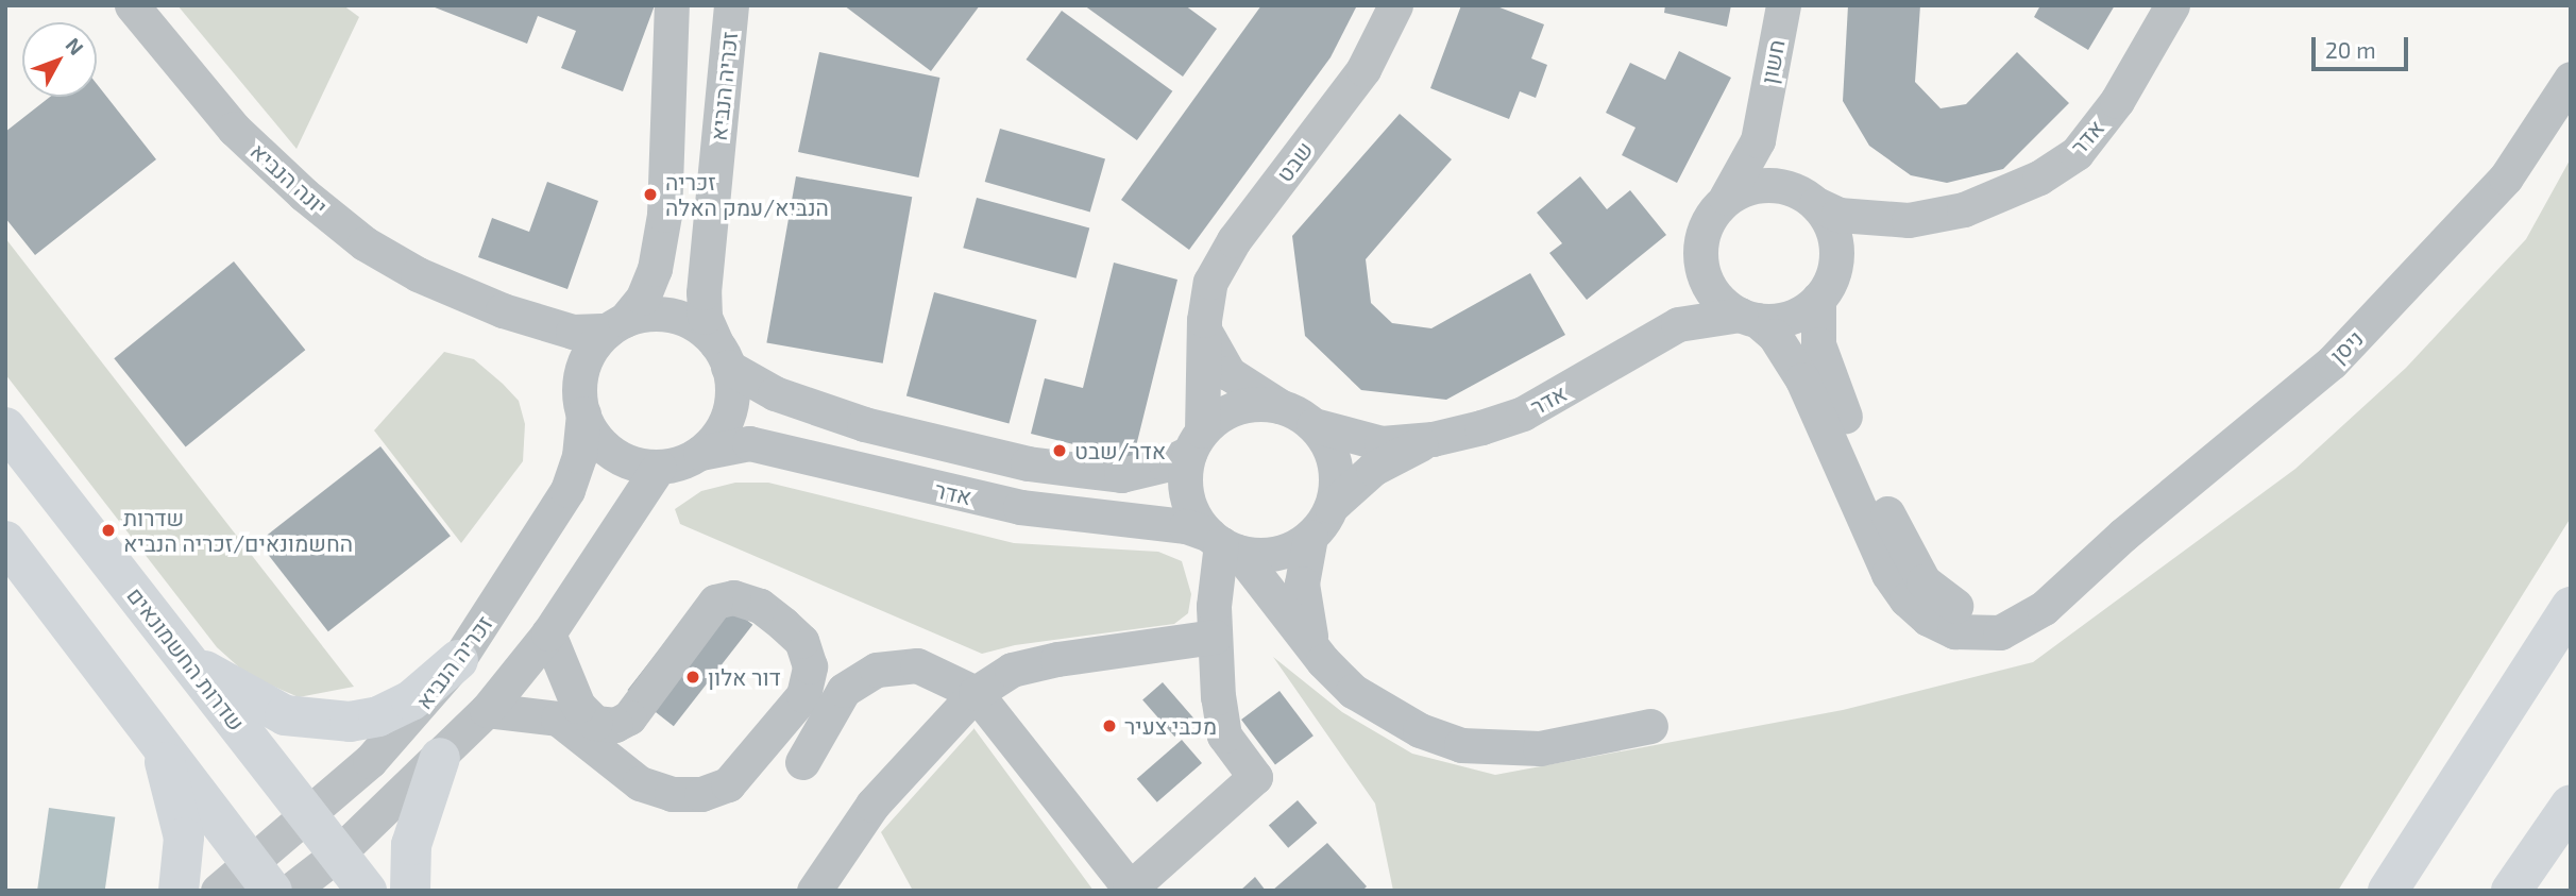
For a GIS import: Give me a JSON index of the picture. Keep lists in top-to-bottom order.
{
  "streets": {
    "main road": ["שדרות החשמונאים"],
    "street": [
      "חשון",
      "זכריה הנביא",
      "אדר",
      "שבט",
      "יונה הנביא",
      "ניסן"
    ]
  },
  "crossings": [
    ["חשון", "אדר"],
    ["חשון", "ניסן"],
    ["זכריה הנביא", "אדר"],
    ["זכריה הנביא", "יונה הנביא"],
    ["זכריה הנביא", "שדרות החשמונאים"],
    ["אדר", "שבט"],
    ["אדר", "יונה הנביא"],
    ["אדר", "ניסן"]
  ],
  "places": [
    "זכריה הנביא/עמק האלה",
    "אדר/שבט",
    "שדרות החשמונאים/זכריה הנביא",
    "דור אלון",
    "מכבי צעיר"
  ],
  "scale_bar": "20 m",
  "north": "top right"
}
